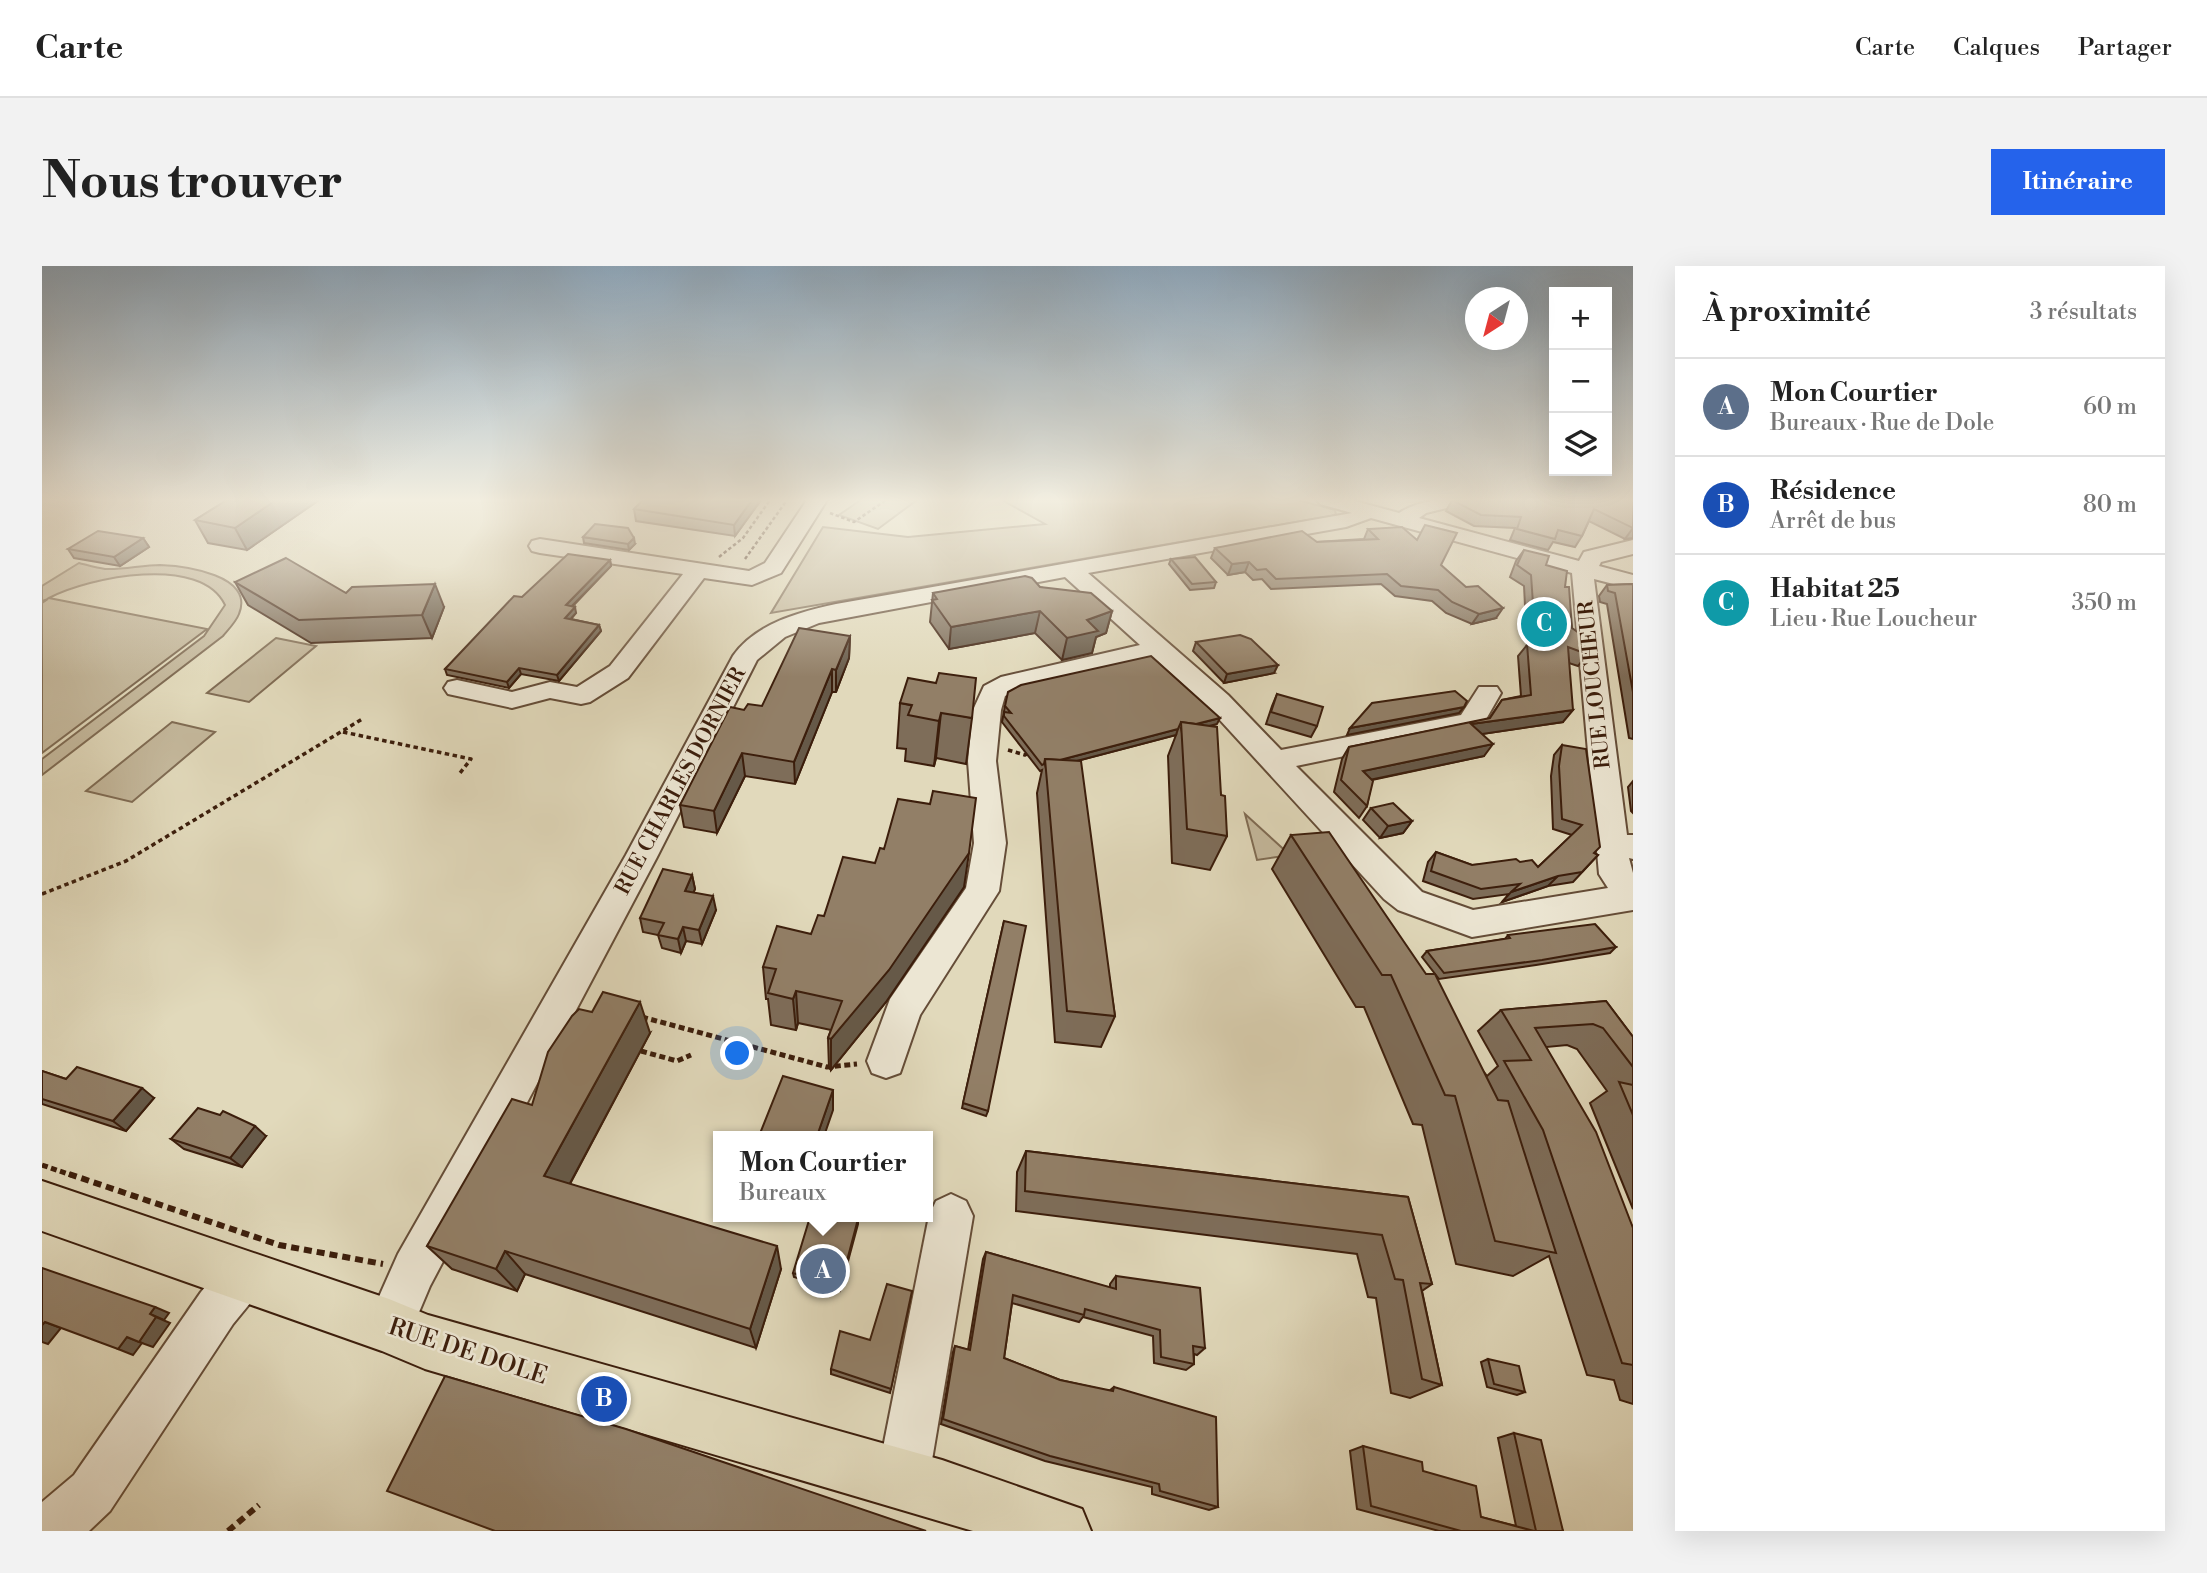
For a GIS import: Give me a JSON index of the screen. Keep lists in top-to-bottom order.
{
  "streets": {
    "main road": ["RUE DE DOLE"],
    "street": ["RUE LOUCHEUR", "RUE CHARLES DORNIER"]
  },
  "crossings": [
    ["RUE CHARLES DORNIER", "RUE DE DOLE"]
  ],
  "north": "bottom left",
  "page": {
    "header": "Carte",
    "nav": ["Carte", "Calques", "Partager"],
    "buttons": "Itinéraire",
    "title": "Nous trouver",
    "heading": ["À proximité", "3 résultats"],
    "map_buttons": ["+", "−"],
    "list": [
      {
        "mark": "A",
        "name": "Mon Courtier",
        "note": "Bureaux · Rue de Dole",
        "value": "60 m"
      },
      {
        "mark": "B",
        "name": "Résidence",
        "note": "Arrêt de bus",
        "value": "80 m"
      },
      {
        "mark": "C",
        "name": "Habitat 25",
        "note": "Lieu · Rue Loucheur",
        "value": "350 m"
      }
    ],
    "pins": ["C", "A", "B"],
    "popup": ["Mon Courtier", "Bureaux"]
  }
}
